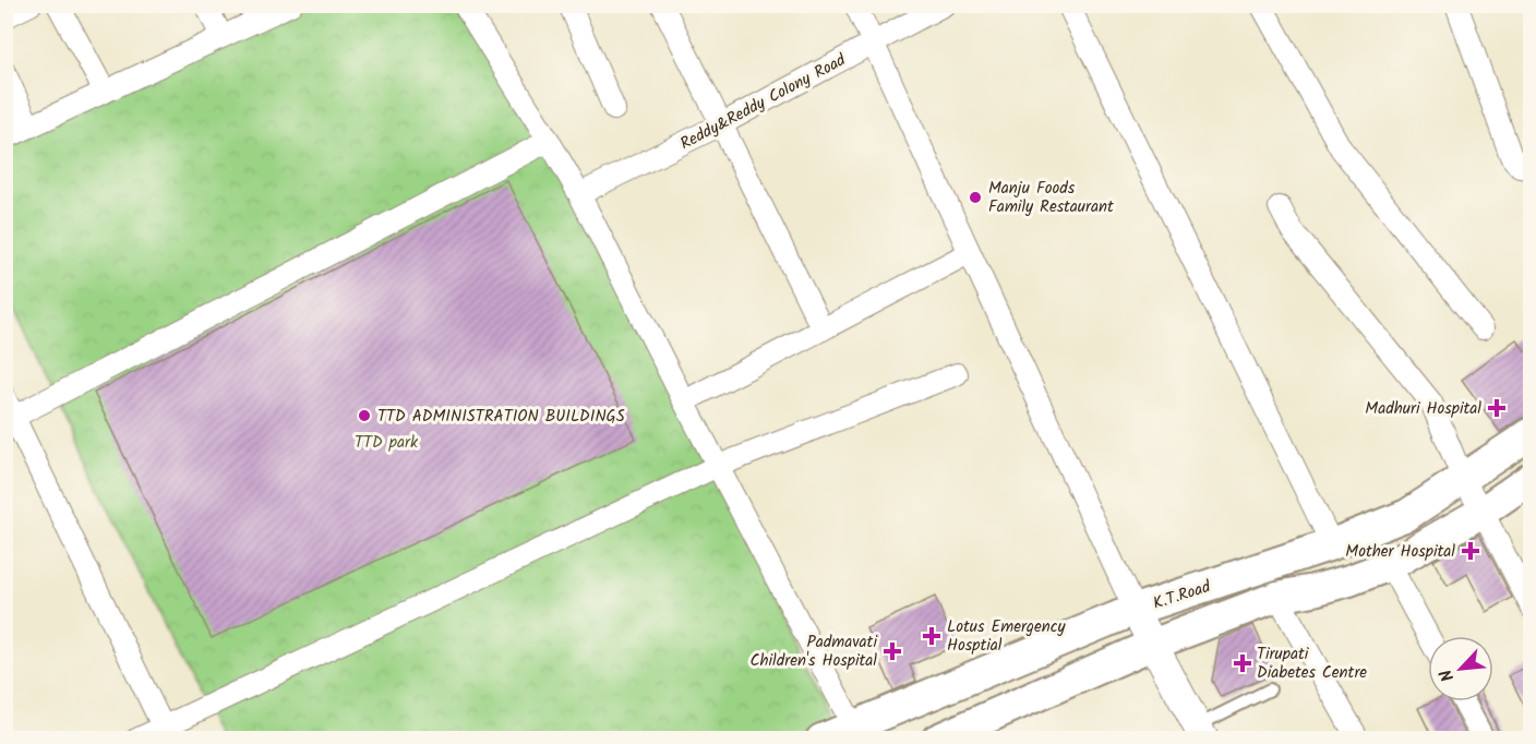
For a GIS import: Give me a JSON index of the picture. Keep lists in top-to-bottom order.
{
  "streets": {
    "main road": ["K.T.Road"],
    "street": ["Reddy&Reddy Colony Road"]
  },
  "parks": ["TTD park"],
  "places": {
    "other": ["Manju Foods Family Restaurant", "TTD ADMINISTRATION BUILDINGS"],
    "health": [
      "Madhuri Hospital",
      "Mother Hospital",
      "Lotus Emergency Hosptial",
      "Padmavati Children's Hospital",
      "Tirupati Diabetes Centre"
    ]
  },
  "north": "bottom left"
}
